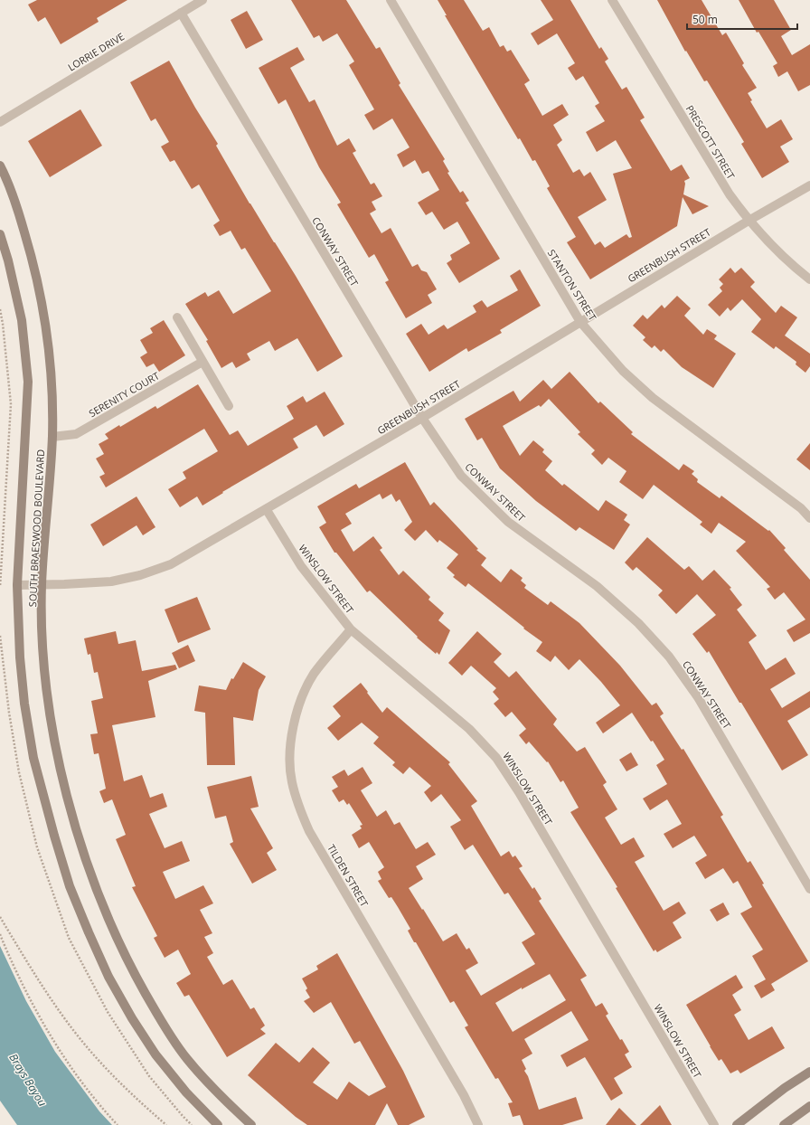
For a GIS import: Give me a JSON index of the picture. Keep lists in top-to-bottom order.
{
  "streets": {
    "main road": ["SOUTH BRAESWOOD BOULEVARD"],
    "street": [
      "LORRIE DRIVE",
      "PRESCOTT STREET",
      "CONWAY STREET",
      "GREENBUSH STREET",
      "STANTON STREET",
      "SERENITY COURT",
      "WINSLOW STREET",
      "TILDEN STREET"
    ]
  },
  "crossings": [
    ["LORRIE DRIVE", "CONWAY STREET"],
    ["PRESCOTT STREET", "GREENBUSH STREET"],
    ["CONWAY STREET", "GREENBUSH STREET"],
    ["GREENBUSH STREET", "STANTON STREET"],
    ["GREENBUSH STREET", "SOUTH BRAESWOOD BOULEVARD"],
    ["GREENBUSH STREET", "WINSLOW STREET"],
    ["SERENITY COURT", "SOUTH BRAESWOOD BOULEVARD"],
    ["WINSLOW STREET", "TILDEN STREET"]
  ],
  "water": ["Brays Bayou"],
  "scale_bar": "50 m"
}
